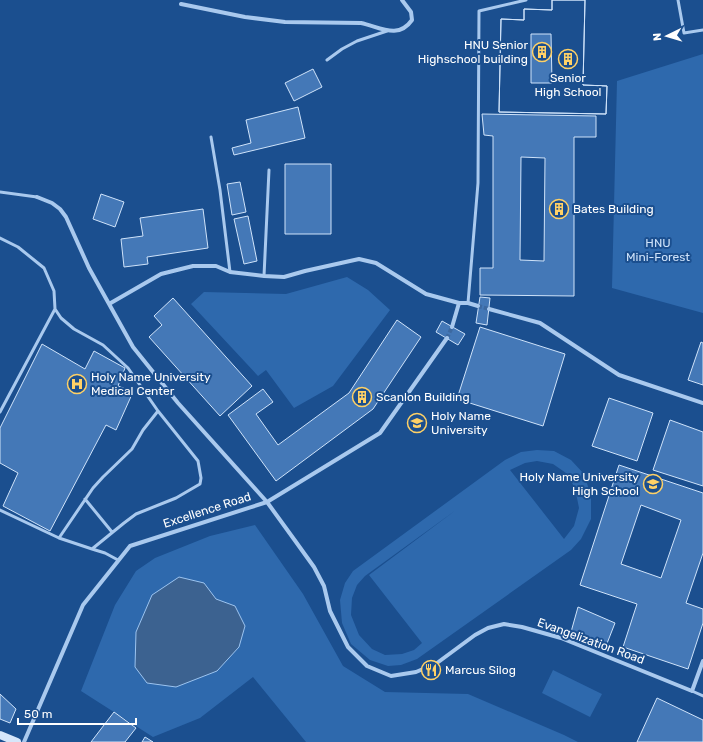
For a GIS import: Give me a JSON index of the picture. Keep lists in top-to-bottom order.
{
  "streets": {
    "street": ["Excellence Road", "Evangelization Road"]
  },
  "crossings": [
    ["Excellence Road", "Evangelization Road"]
  ],
  "parks": ["HNU Mini-Forest"],
  "places": {
    "building": [
      "HNU Senior Highschool building",
      "Senior High School",
      "Bates Building",
      "Scanlon Building"
    ],
    "hospital": ["Holy Name University Medical Center"],
    "school or university": ["Holy Name University", "Holy Name University High School"],
    "restaurant": ["Marcus Silog"]
  },
  "scale_bar": "50 m",
  "north": "left"
}
